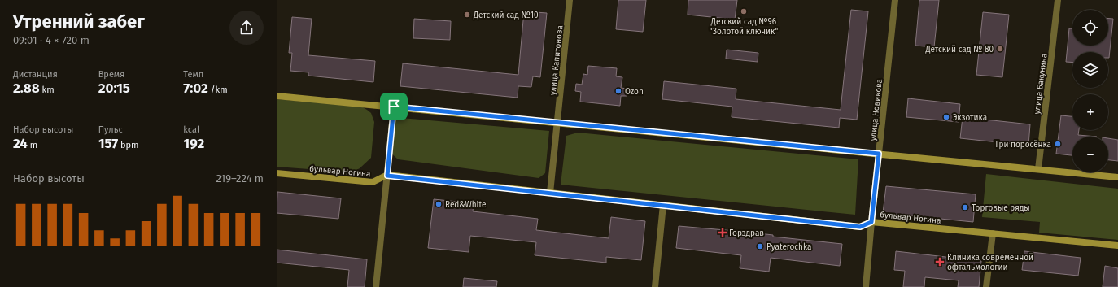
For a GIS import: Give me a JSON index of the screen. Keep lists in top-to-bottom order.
{
  "streets": {
    "street": [
      "улица Капитонова",
      "улица Бакунина",
      "улица Новикова",
      "бульвар Ногина"
    ]
  },
  "crossings": [
    ["улица Капитонова", "бульвар Ногина"],
    ["улица Новикова", "бульвар Ногина"]
  ],
  "places": {
    "other": [
      "Детский сад №96 \"Золотой ключик\"",
      "Детский сад №10",
      "Детский сад № 80",
      "Ozon",
      "Экзотика",
      "Три поросёнка",
      "Red&White",
      "Торговые ряды",
      "Pyaterochka"
    ],
    "health": ["Горздрав", "Клиника современной офтальмологии"]
  },
  "page": {
    "heading": ["Утренний забег", "09:01 · 4 × 720 m"],
    "map_buttons": ["+", "−"],
    "stats": [
      ["Дистанция", "2.88 km"],
      ["Время", "20:15"],
      ["Темп", "7:02 /km"],
      ["Набор высоты", "24 m"],
      ["Пульс", "157 bpm"],
      ["kcal", "192"]
    ],
    "chart": ["Набор высоты", "219–224 m"]
  }
}
